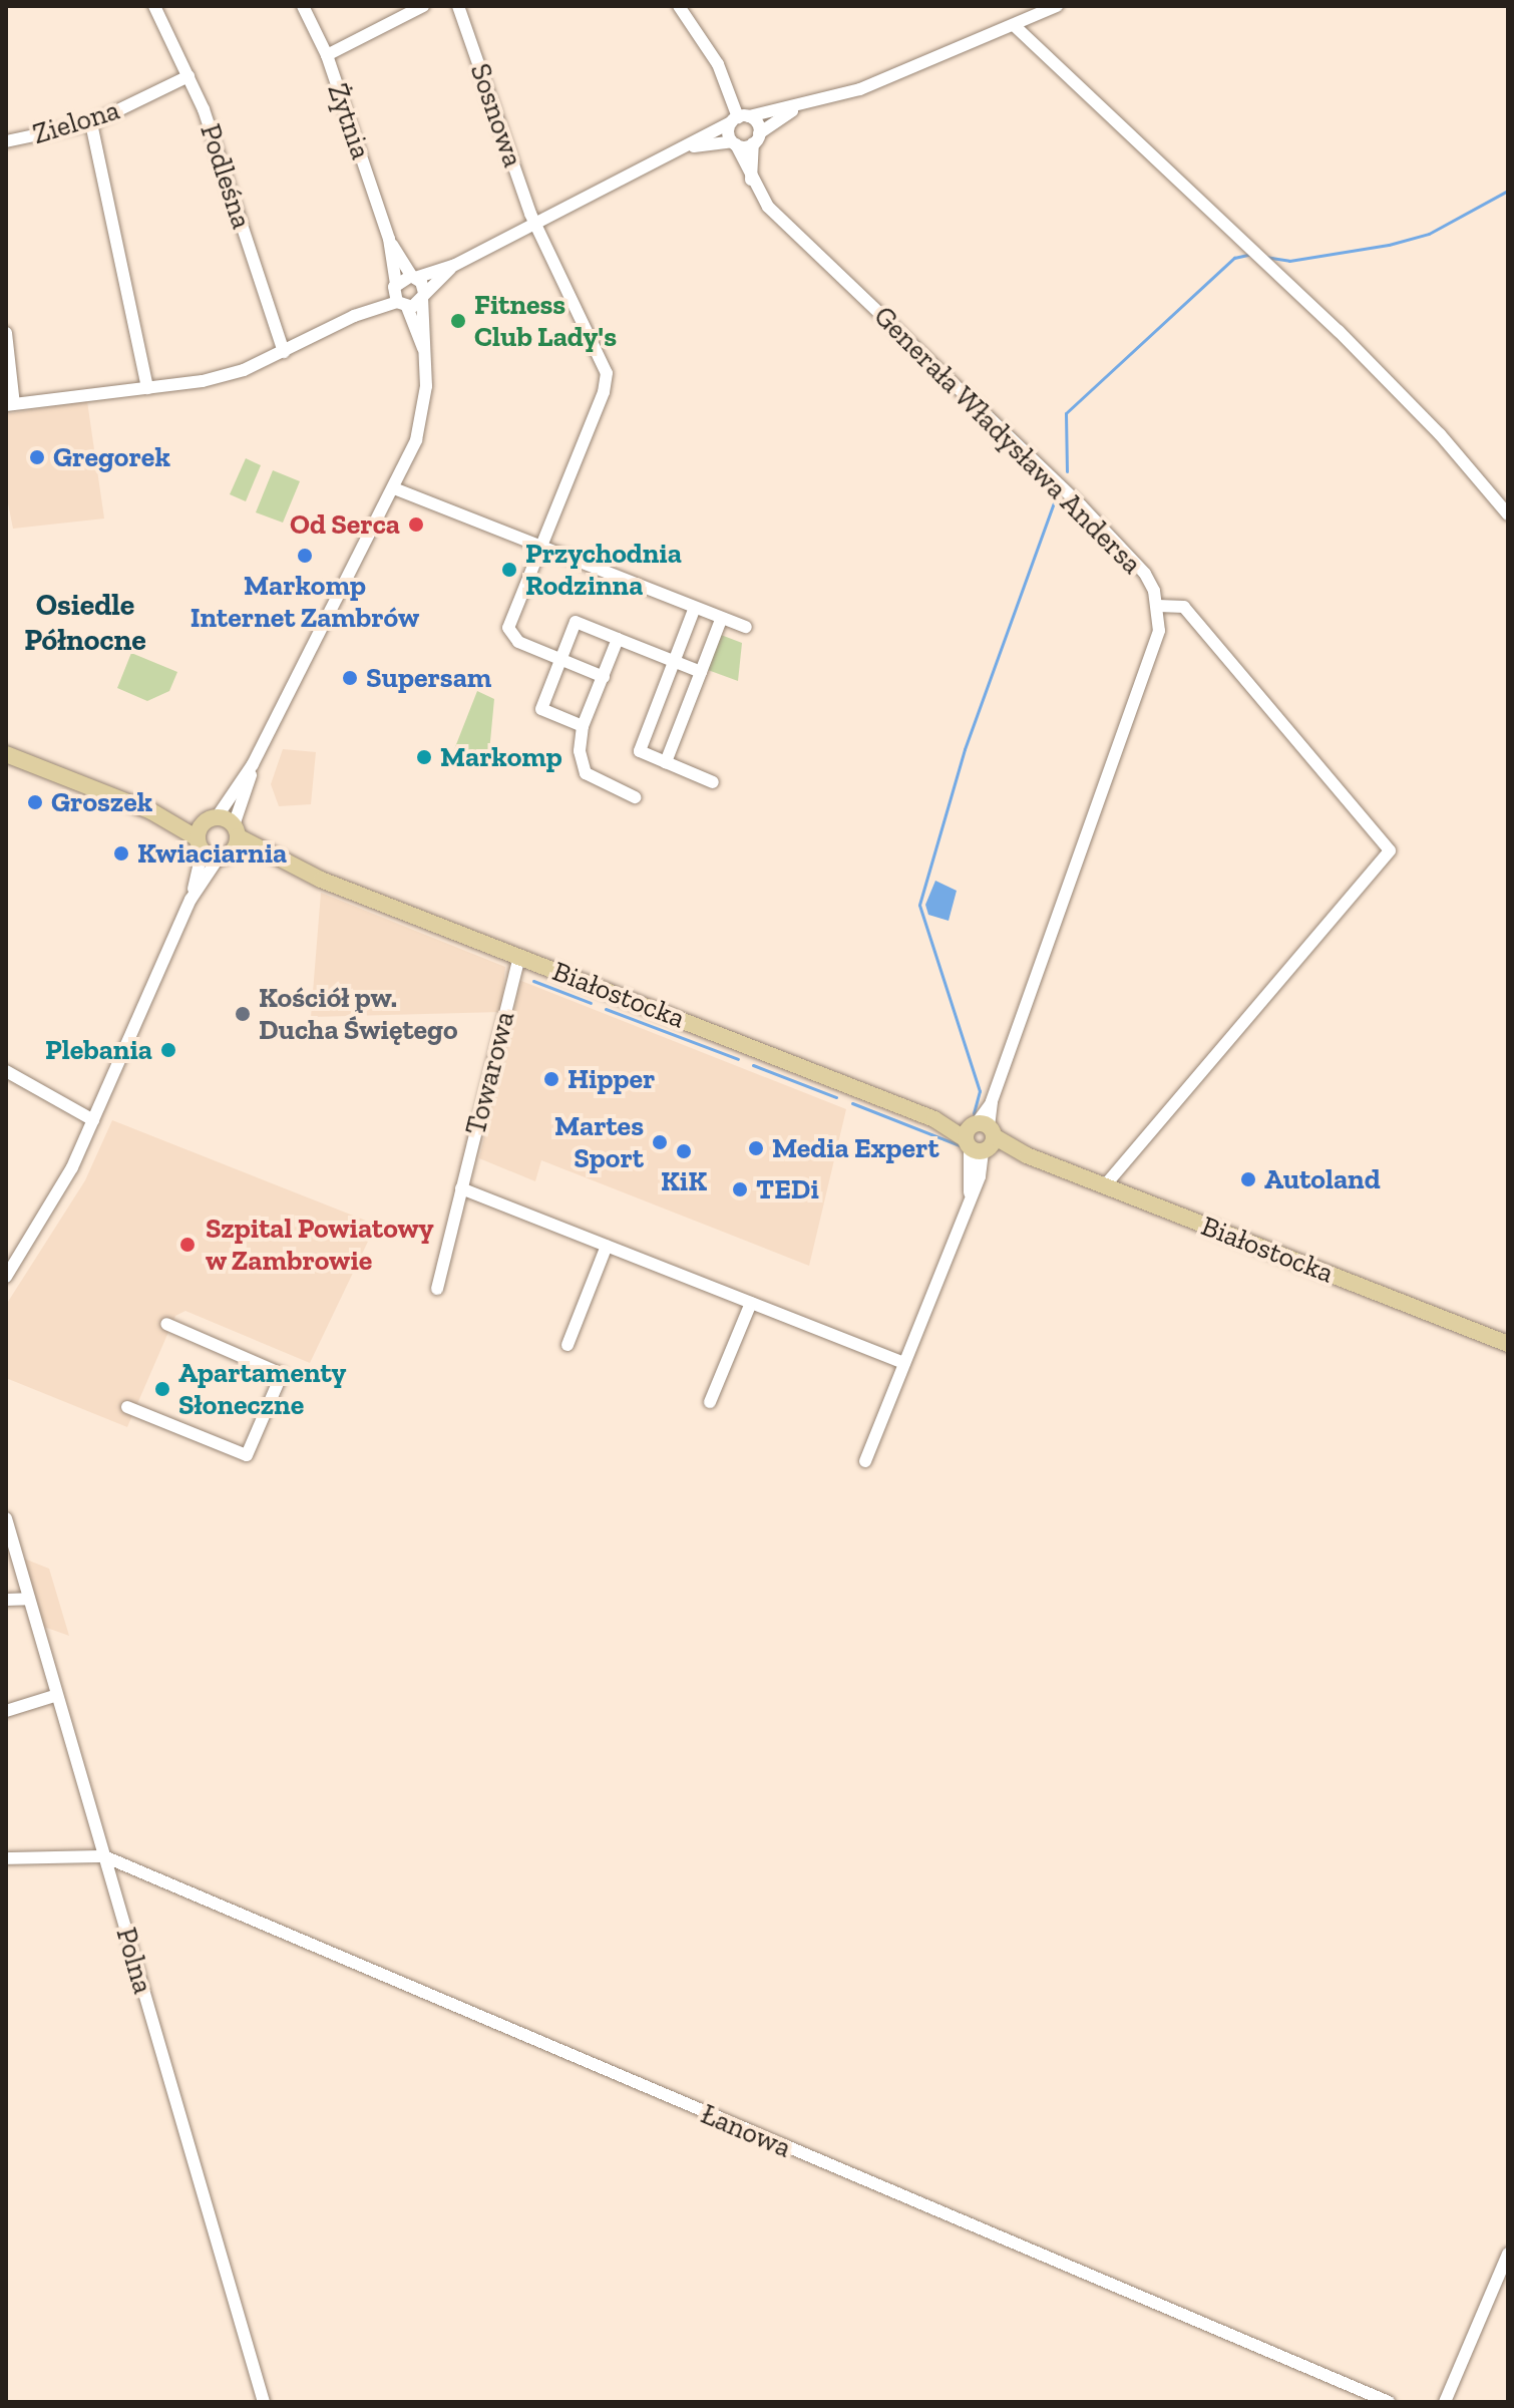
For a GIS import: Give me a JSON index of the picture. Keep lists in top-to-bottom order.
{
  "streets": {
    "main road": ["Białostocka"],
    "street": [
      "Sosnowa",
      "Żytnia",
      "Zielona",
      "Podleśna",
      "Generała Władysława Andersa",
      "Towarowa",
      "Polna",
      "Łanowa"
    ]
  },
  "crossings": [
    ["Zielona", "Podleśna"],
    ["Generała Władysława Andersa", "Białostocka"],
    ["Białostocka", "Towarowa"],
    ["Polna", "Łanowa"]
  ],
  "districts": ["Osiedle Północne"],
  "places": [
    "Fitness Club Lady's",
    "Gregorek",
    "Od Serca",
    "Markomp Internet Zambrów",
    "Przychodnia Rodzinna",
    "Supersam",
    "Markomp",
    "Groszek",
    "Kwiaciarnia",
    "Kościół pw. Ducha Świętego",
    "Plebania",
    "Hipper",
    "Martes Sport",
    "Media Expert",
    "KiK",
    "Autoland",
    "TEDi",
    "Szpital Powiatowy w Zambrowie",
    "Apartamenty Słoneczne"
  ]
}
